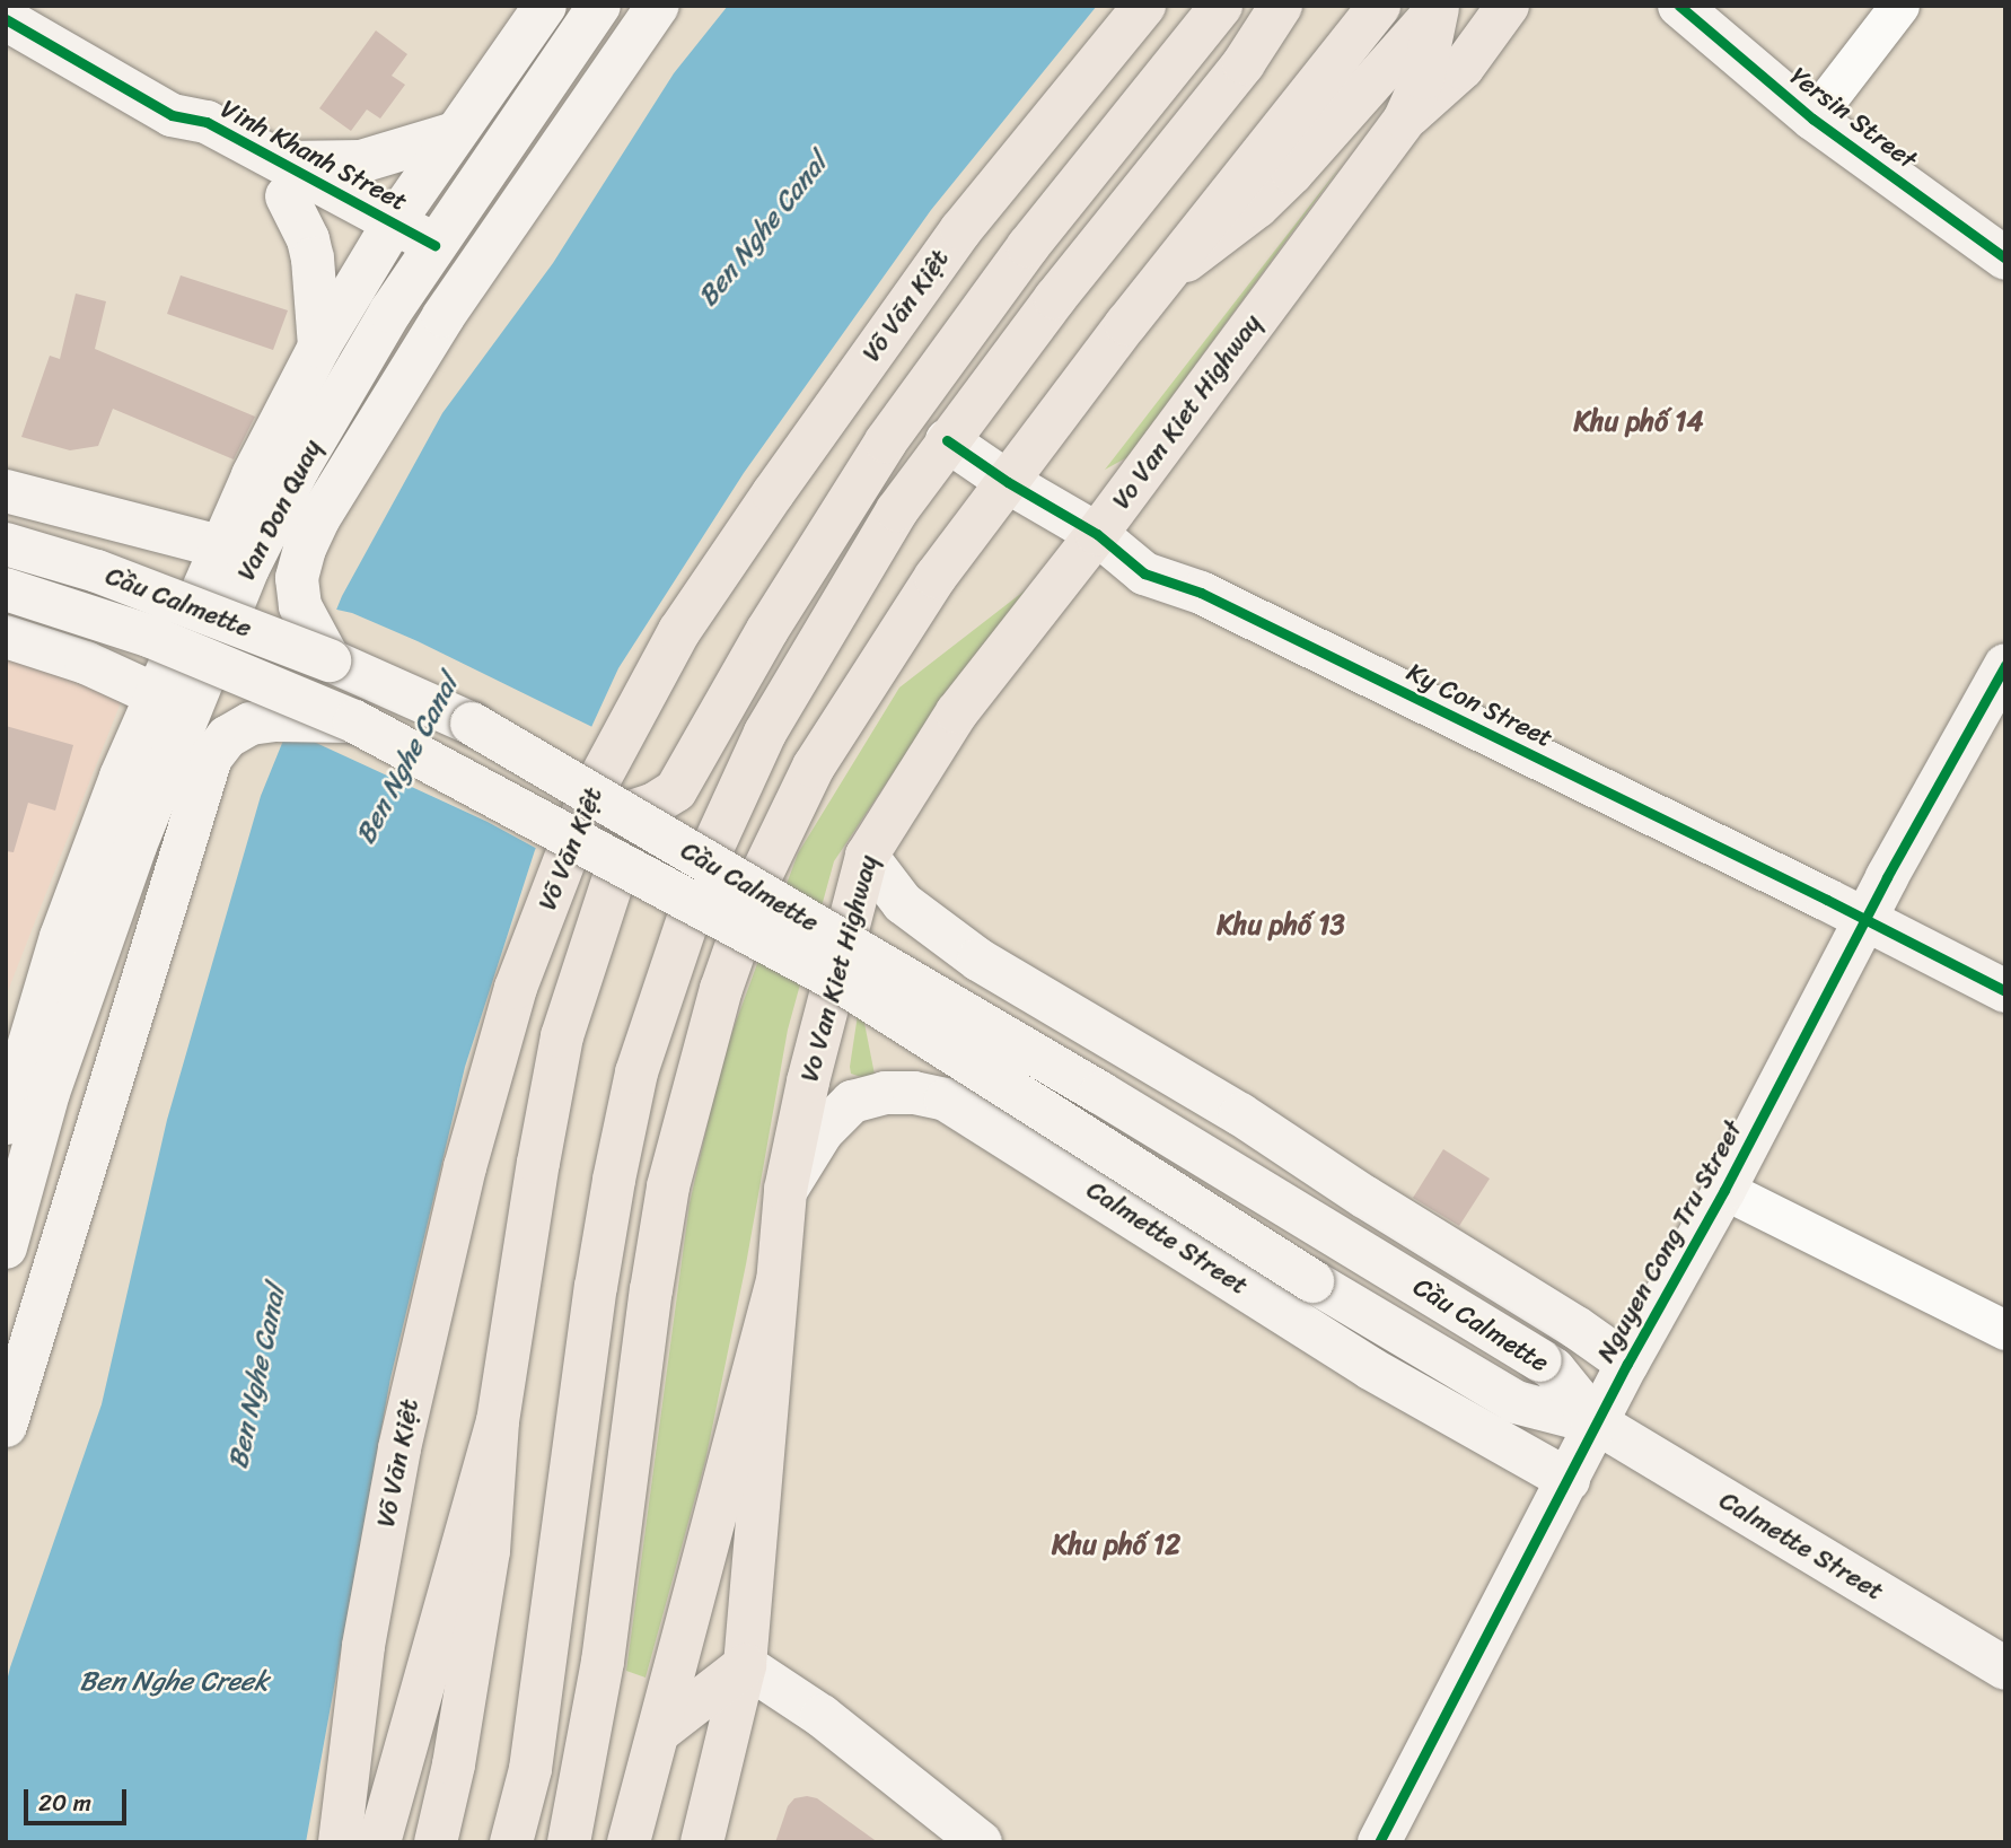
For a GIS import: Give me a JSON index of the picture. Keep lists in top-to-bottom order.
{
  "streets": {
    "main road": [
      "Yersin Street",
      "Vinh Khanh Street",
      "Võ Văn Kiệt",
      "Vo Van Kiet Highway",
      "Van Don Quay",
      "Cầu Calmette",
      "Ky Con Street",
      "Calmette Street",
      "Nguyen Cong Tru Street"
    ]
  },
  "crossings": [
    ["Vinh Khanh Street", "Van Don Quay"],
    ["Vo Van Kiet Highway", "Ky Con Street"],
    ["Vo Van Kiet Highway", "Calmette Street"],
    ["Cầu Calmette", "Calmette Street"],
    ["Cầu Calmette", "Nguyen Cong Tru Street"],
    ["Ky Con Street", "Nguyen Cong Tru Street"],
    ["Calmette Street", "Nguyen Cong Tru Street"]
  ],
  "districts": ["Khu phố 14", "Khu phố 13", "Khu phố 12"],
  "water": ["Ben Nghe Canal", "Ben Nghe Creek"],
  "scale_bar": "20 m"
}
